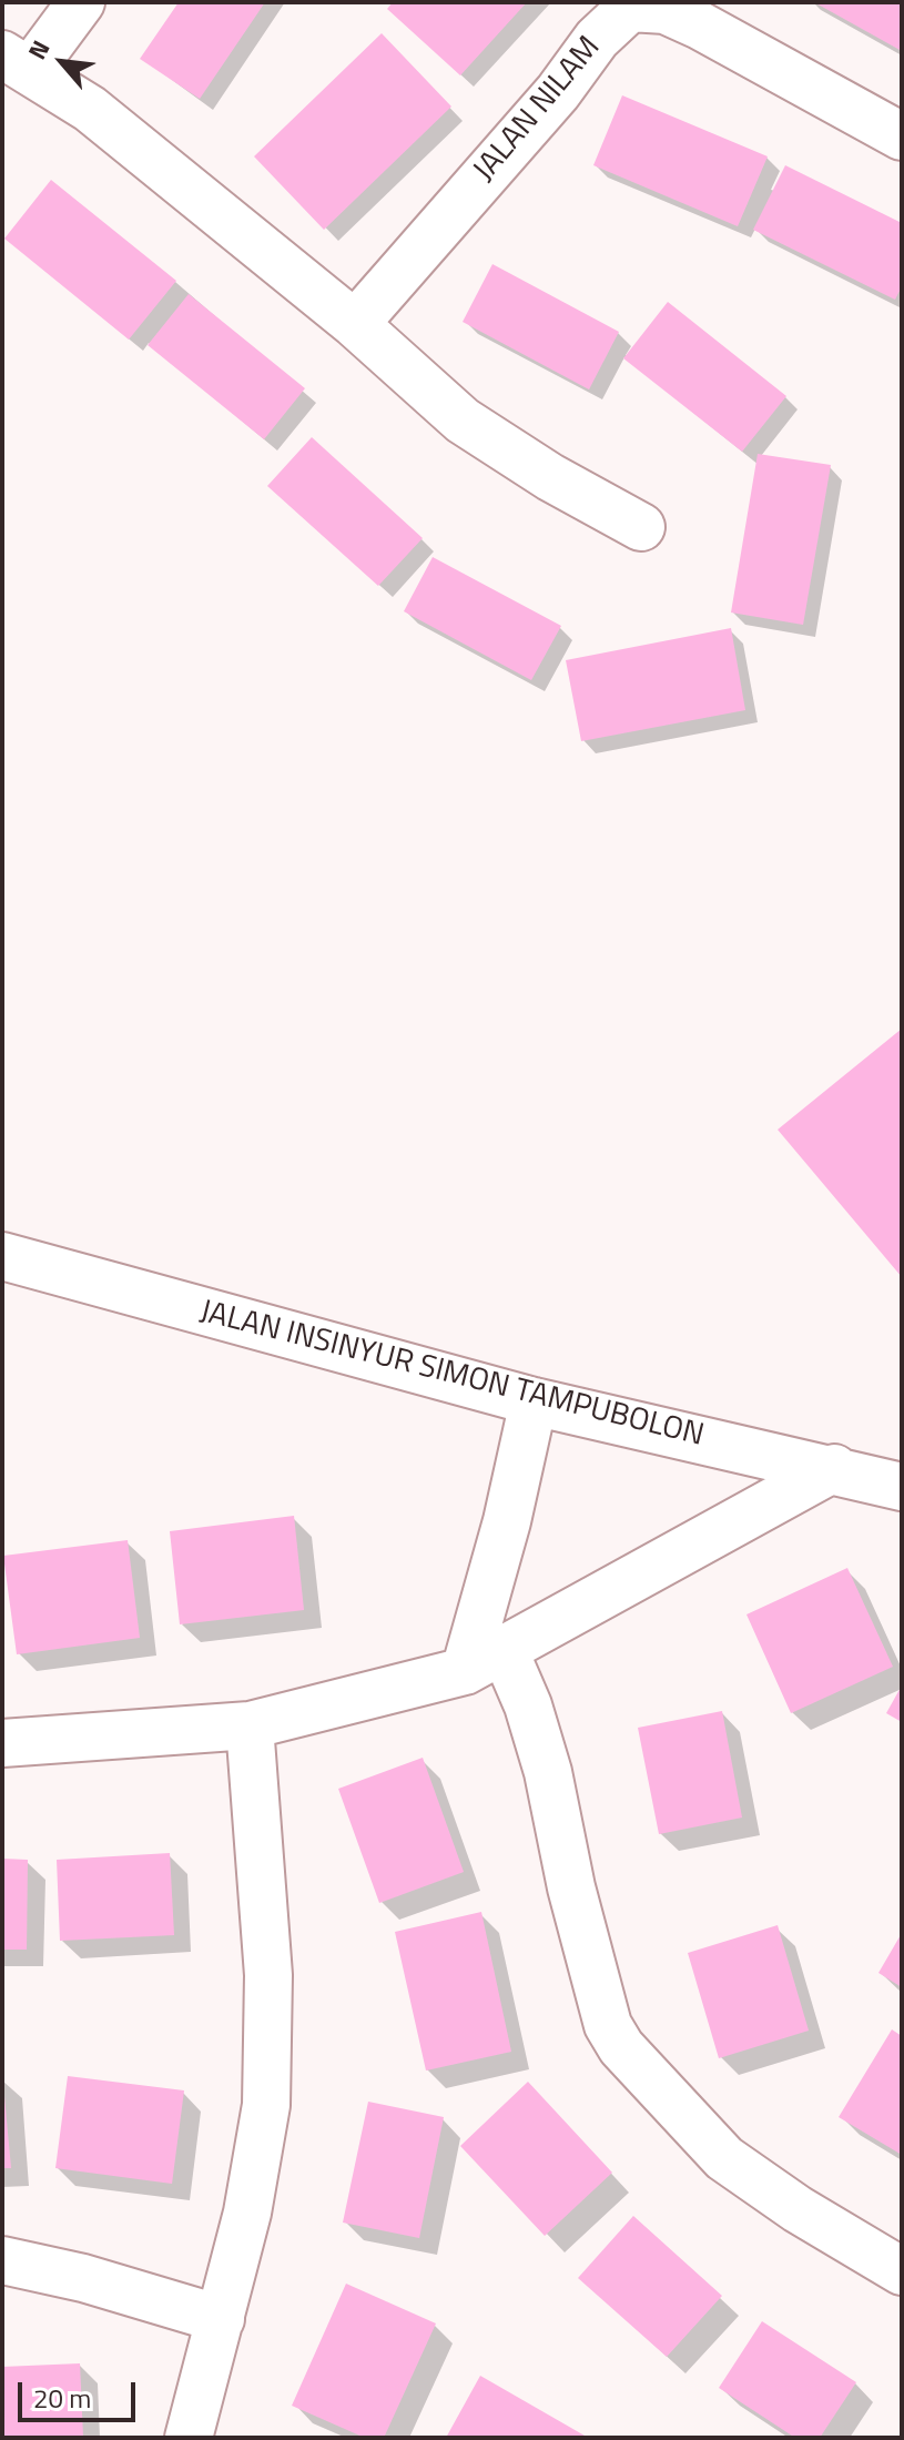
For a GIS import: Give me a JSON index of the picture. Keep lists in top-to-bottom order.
{
  "streets": {
    "street": ["JALAN NILAM", "JALAN INSINYUR SIMON TAMPUBOLON"]
  },
  "scale_bar": "20 m",
  "north": "top left"
}
